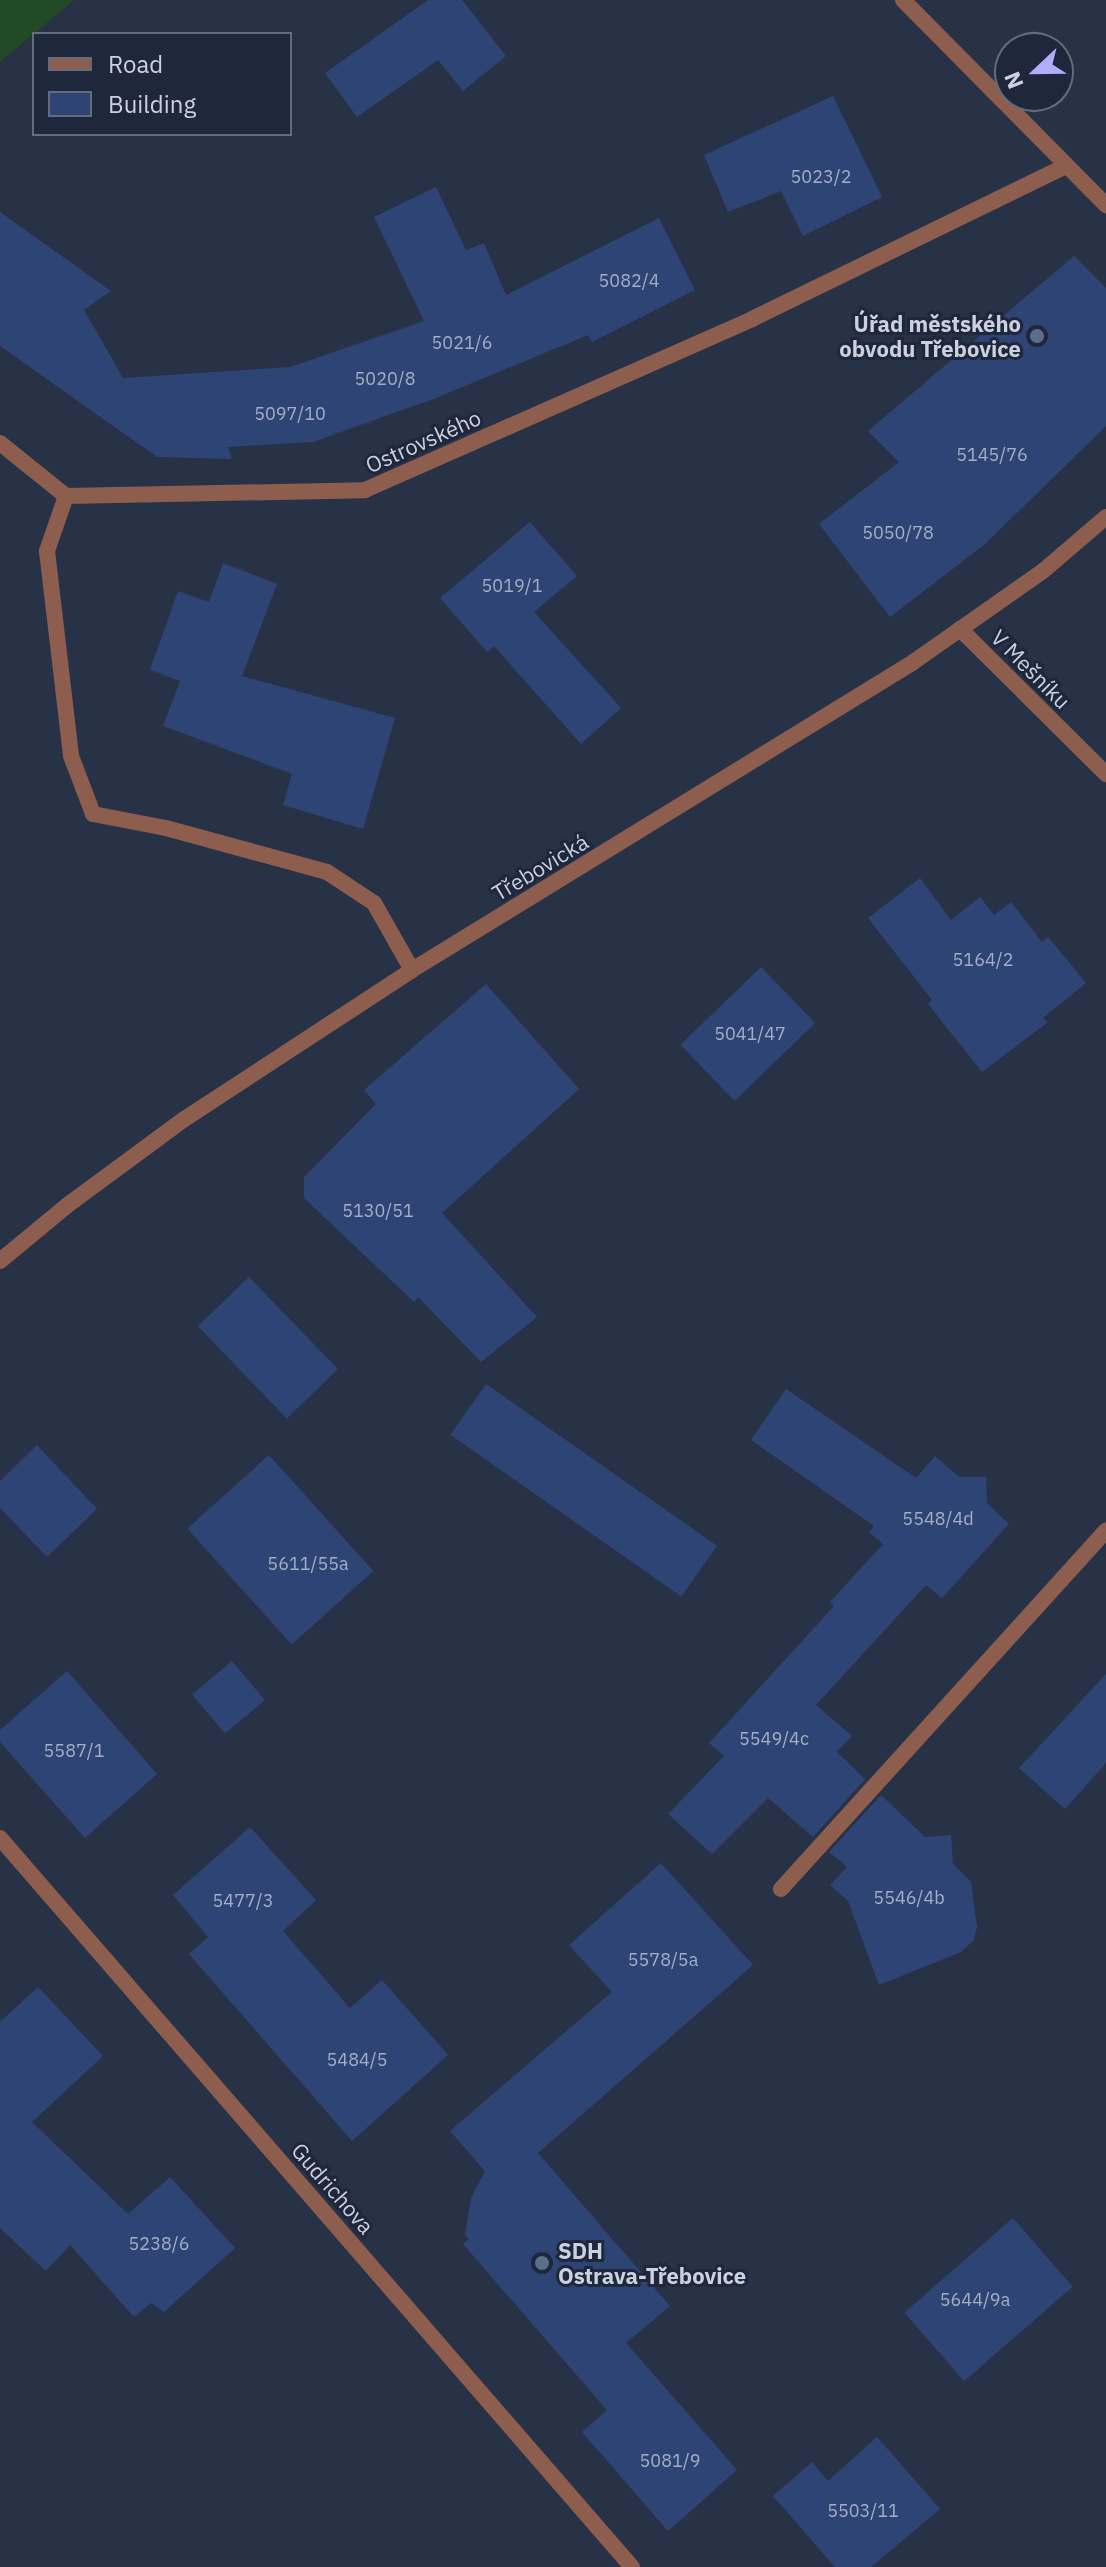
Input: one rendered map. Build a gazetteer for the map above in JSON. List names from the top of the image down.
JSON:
{
  "streets": {
    "street": [
      "Ostrovského",
      "V Mešníku",
      "Třebovická",
      "Gudrichova"
    ]
  },
  "crossings": [
    ["V Mešníku", "Třebovická"]
  ],
  "places": ["Úřad městského obvodu Třebovice", "SDH Ostrava-Třebovice"],
  "house_numbers": [
    "5023/2",
    "5082/4",
    "5021/6",
    "5020/8",
    "5097/10",
    "5145/76",
    "5050/78",
    "5019/1",
    "5164/2",
    "5041/47",
    "5130/51",
    "5548/4d",
    "5611/55a",
    "5549/4c",
    "5587/1",
    "5546/4b",
    "5477/3",
    "5578/5a",
    "5484/5",
    "5238/6",
    "5644/9a",
    "5081/9",
    "5503/11"
  ],
  "legend": ["Road", "Building"],
  "north": "left"
}
